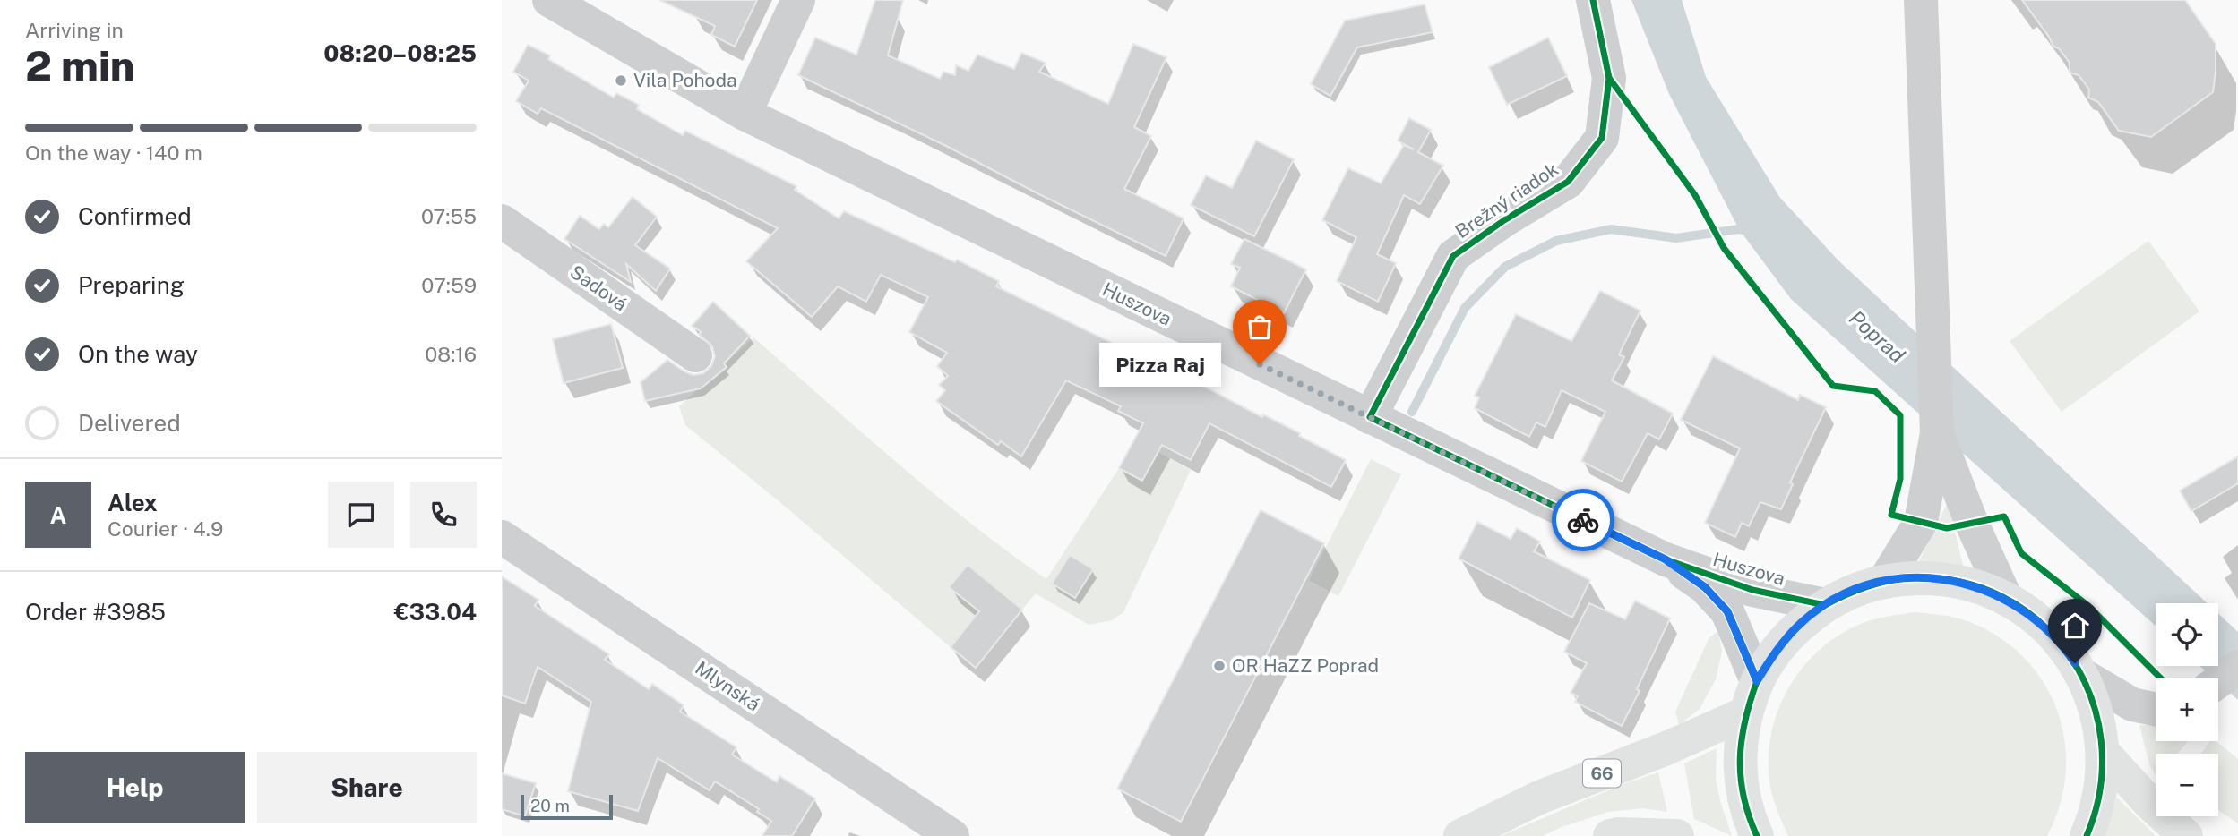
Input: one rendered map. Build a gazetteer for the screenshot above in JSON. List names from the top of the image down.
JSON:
{
  "streets": {
    "main road": ["66"],
    "street": [
      "Brežný riadok",
      "Sadová",
      "Huszova",
      "Mlynská"
    ]
  },
  "crossings": [
    ["Brežný riadok", "Huszova"]
  ],
  "water": ["Poprad"],
  "places": ["Vila Pohoda", "Pizza Raj", "OR HaZZ Poprad"],
  "scale_bar": "20 m",
  "page": {
    "heading": ["2 min", "Arriving in", "08:20–08:25"],
    "panel": [
      "Alex",
      "Courier · 4.9",
      "Order #3985",
      "€33.04"
    ],
    "bar": "On the way · 140 m",
    "list": [
      ["Confirmed", "07:55"],
      ["Preparing", "07:59"],
      ["On the way", "08:16"],
      "Delivered"
    ],
    "bubble": "Pizza Raj",
    "round": "A",
    "map_buttons": ["+", "−"],
    "buttons": ["Help", "Share"],
    "scale": "20 m"
  }
}
